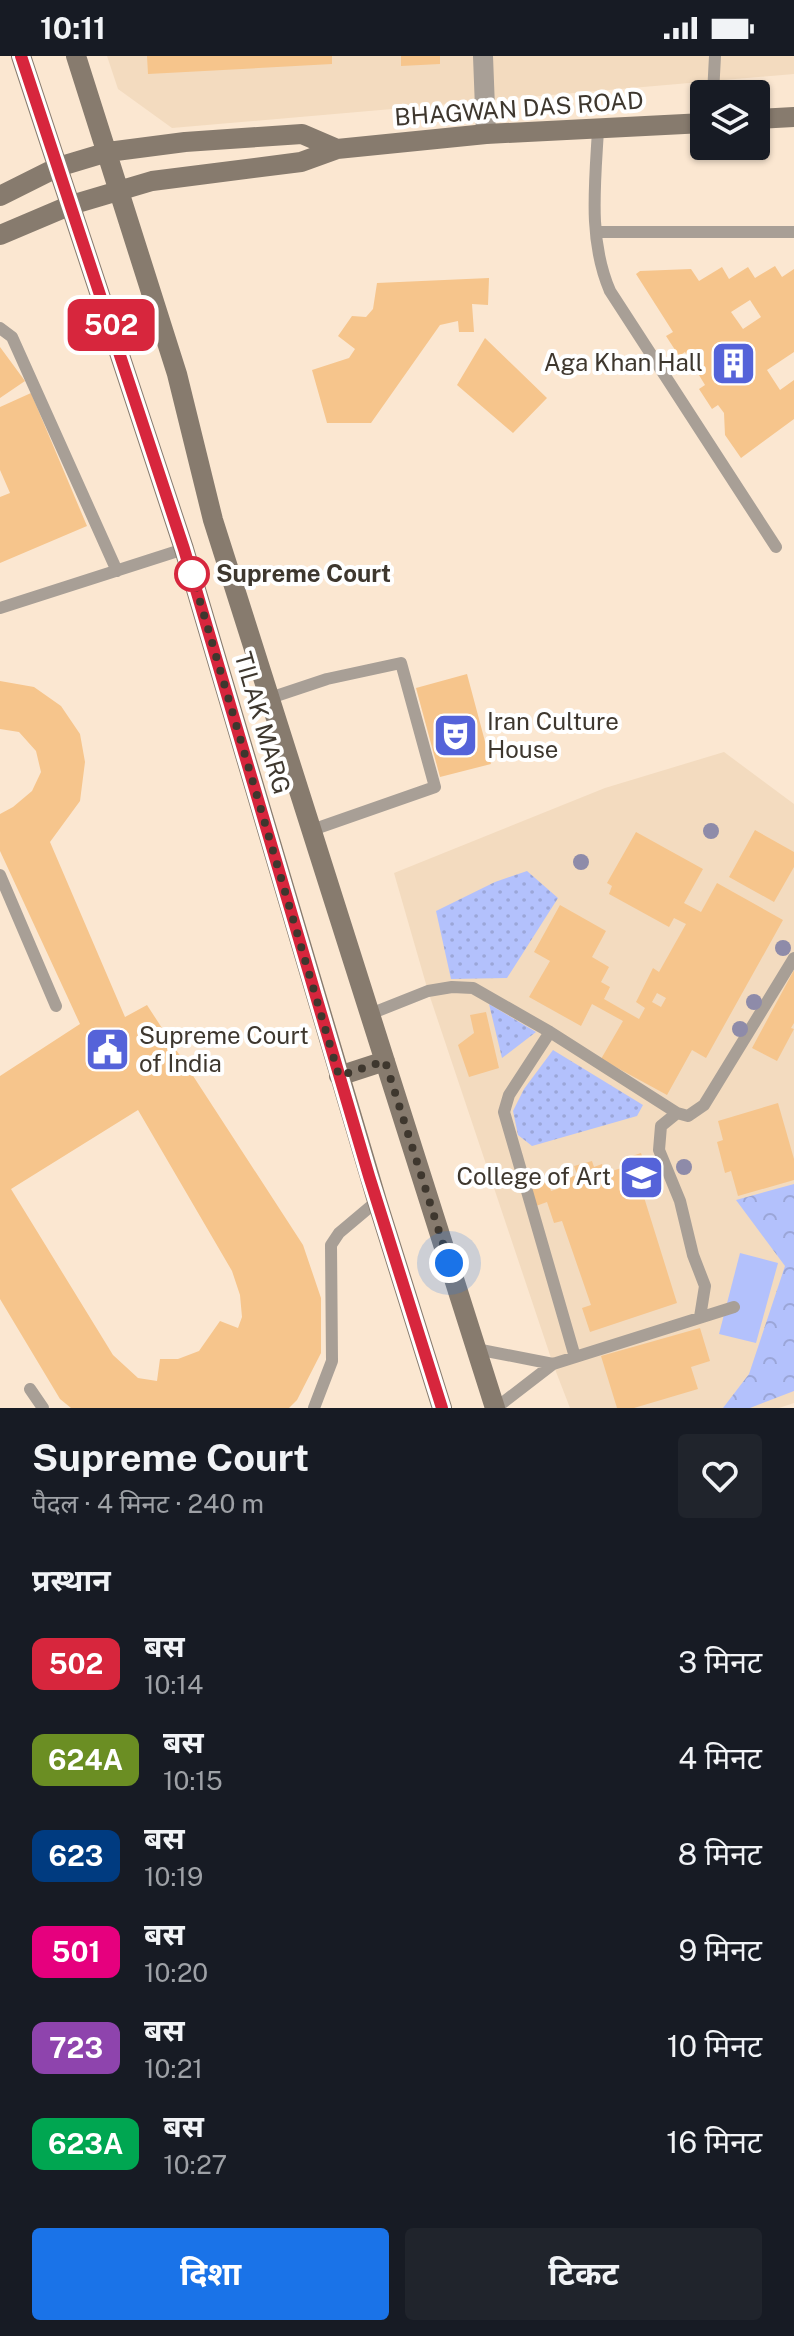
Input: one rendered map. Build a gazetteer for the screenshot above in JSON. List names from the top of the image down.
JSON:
{
  "streets": {
    "main road": ["BHAGWAN DAS ROAD", "TILAK MARG"]
  },
  "crossings": [
    ["BHAGWAN DAS ROAD", "TILAK MARG"]
  ],
  "places": {
    "building": ["Aga Khan Hall"],
    "other": ["Supreme Court"],
    "theatre": ["Iran Culture House"],
    "public building": ["Supreme Court of India"],
    "school or university": ["College of Art"]
  },
  "lines": ["bus line 502"],
  "page": {
    "status": "10:11",
    "on_map": "502",
    "heading": [
      ["Supreme Court", "पैदल · 4 मिनट · 240 m"],
      "प्रस्थान"
    ],
    "list": [
      {
        "mark": "502",
        "name": "बस",
        "note": "10:14",
        "value": "3 मिनट"
      },
      {
        "mark": "624A",
        "name": "बस",
        "note": "10:15",
        "value": "4 मिनट"
      },
      {
        "mark": "623",
        "name": "बस",
        "note": "10:19",
        "value": "8 मिनट"
      },
      {
        "mark": "501",
        "name": "बस",
        "note": "10:20",
        "value": "9 मिनट"
      },
      {
        "mark": "723",
        "name": "बस",
        "note": "10:21",
        "value": "10 मिनट"
      },
      {
        "mark": "623A",
        "name": "बस",
        "note": "10:27",
        "value": "16 मिनट"
      }
    ],
    "buttons": ["दिशा", "टिकट"]
  }
}
